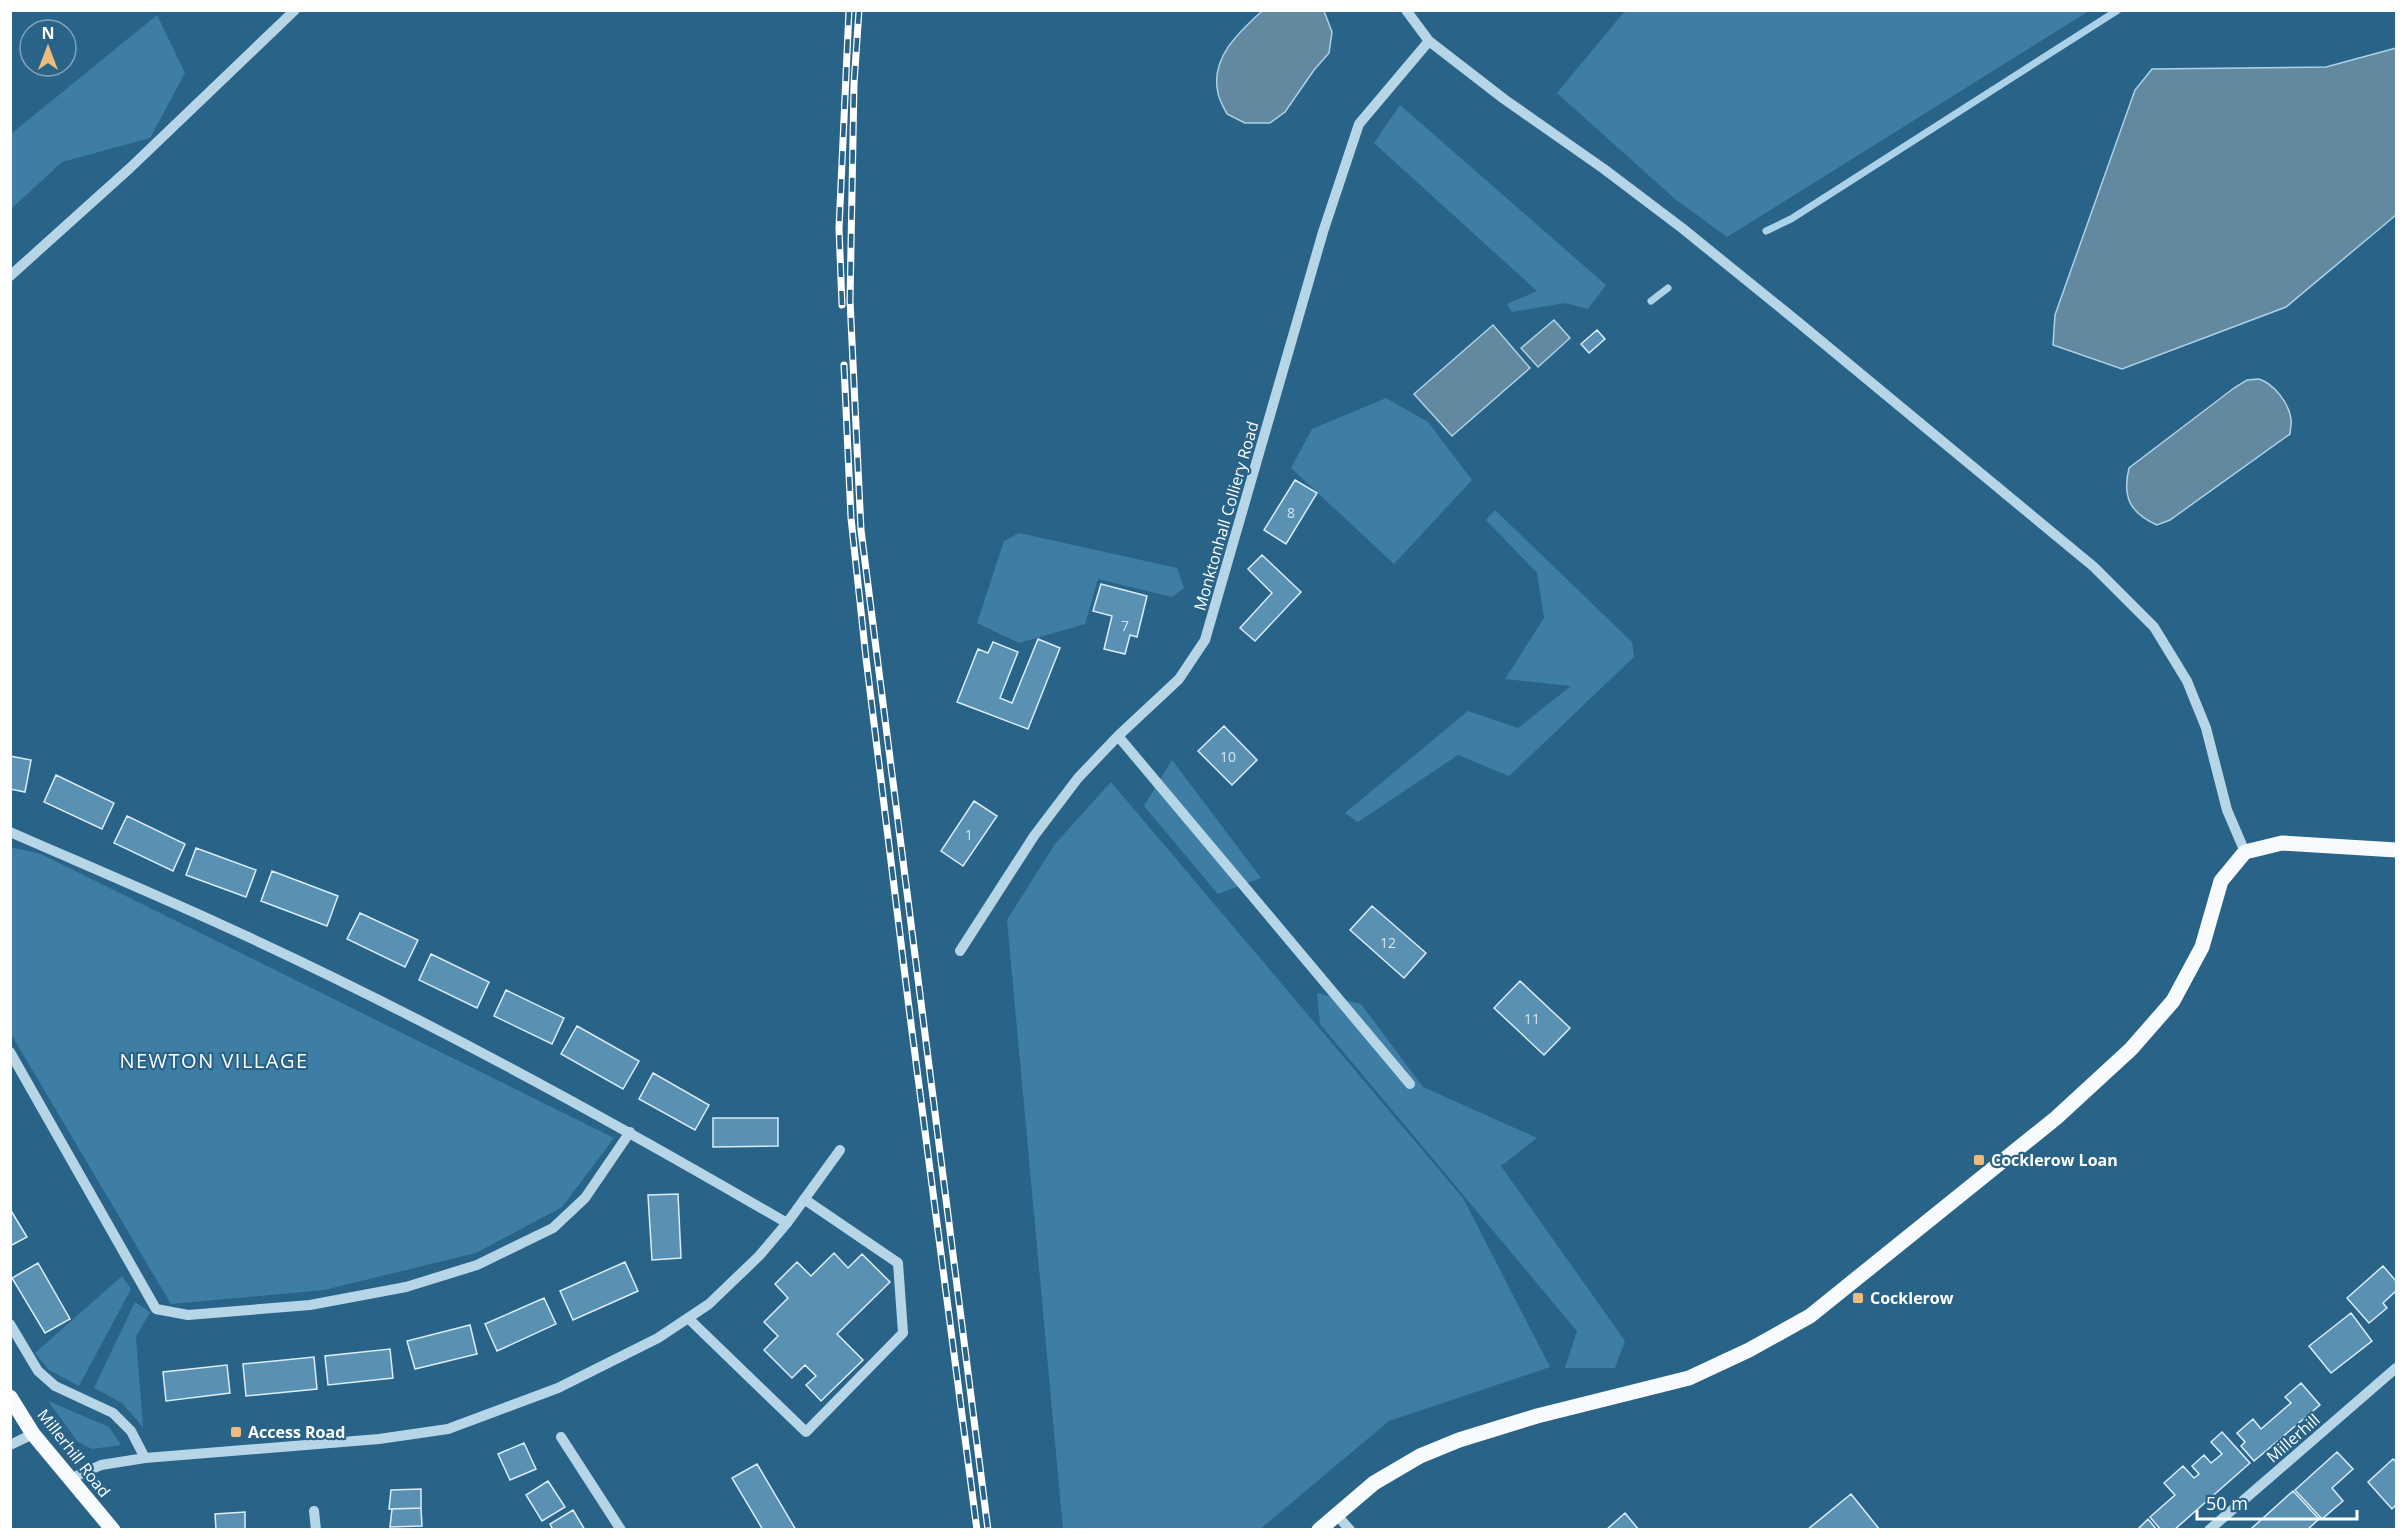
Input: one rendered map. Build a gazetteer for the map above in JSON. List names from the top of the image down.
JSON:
{
  "streets": {
    "main road": ["Millerhill Road"],
    "street": ["Monktonhall Colliery Road", "Millerhill"]
  },
  "districts": ["NEWTON VILLAGE"],
  "places": {
    "transit": ["Cocklerow Loan", "Cocklerow", "Access Road"]
  },
  "house_numbers": [
    "8",
    "7",
    "10",
    "1",
    "12",
    "11"
  ],
  "scale_bar": "50 m",
  "north": "top"
}
